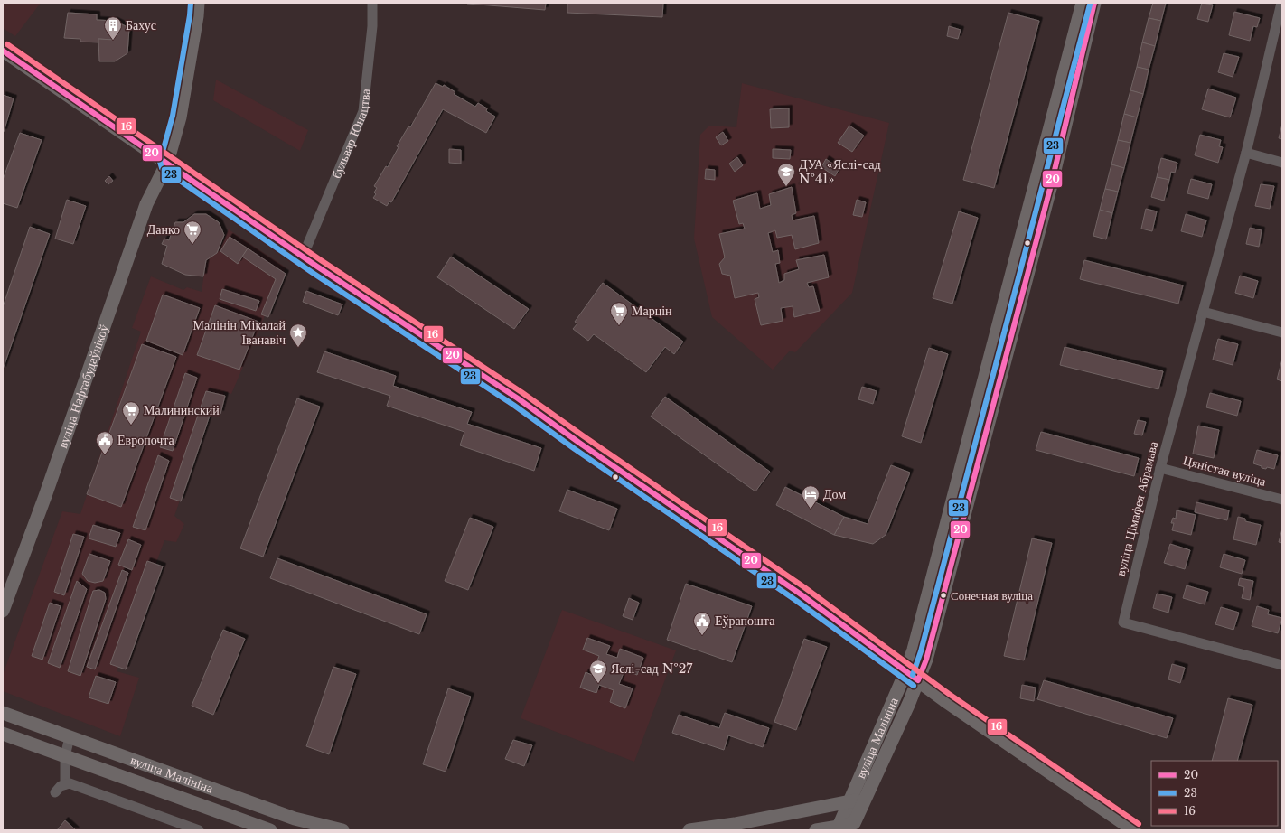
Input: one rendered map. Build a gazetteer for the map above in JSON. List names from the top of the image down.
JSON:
{
  "streets": {
    "main road": ["вуліца Нафтабудаўнікоў", "вуліца Малініна"],
    "street": ["бульвар Юнацтва", "Цяністая вуліца", "вуліца Цімафея Абрамава"]
  },
  "crossings": [
    ["Цяністая вуліца", "вуліца Цімафея Абрамава"]
  ],
  "places": {
    "building": ["Бахус"],
    "school or university": ["ДУА «Яслі-сад №41»", "Яслі-сад №27"],
    "supermarket": ["Данко", "Марцін", "Малининский"],
    "place": ["Малінін Мікалай Іванавіч"],
    "public building": ["Европочта", "Еўрапошта"],
    "hotel": ["Дом"],
    "other": ["Сонечная вуліца"]
  },
  "lines": ["transit line 20", "transit line 23", "transit line 16"],
  "legend": ["20", "23", "16"]
}
